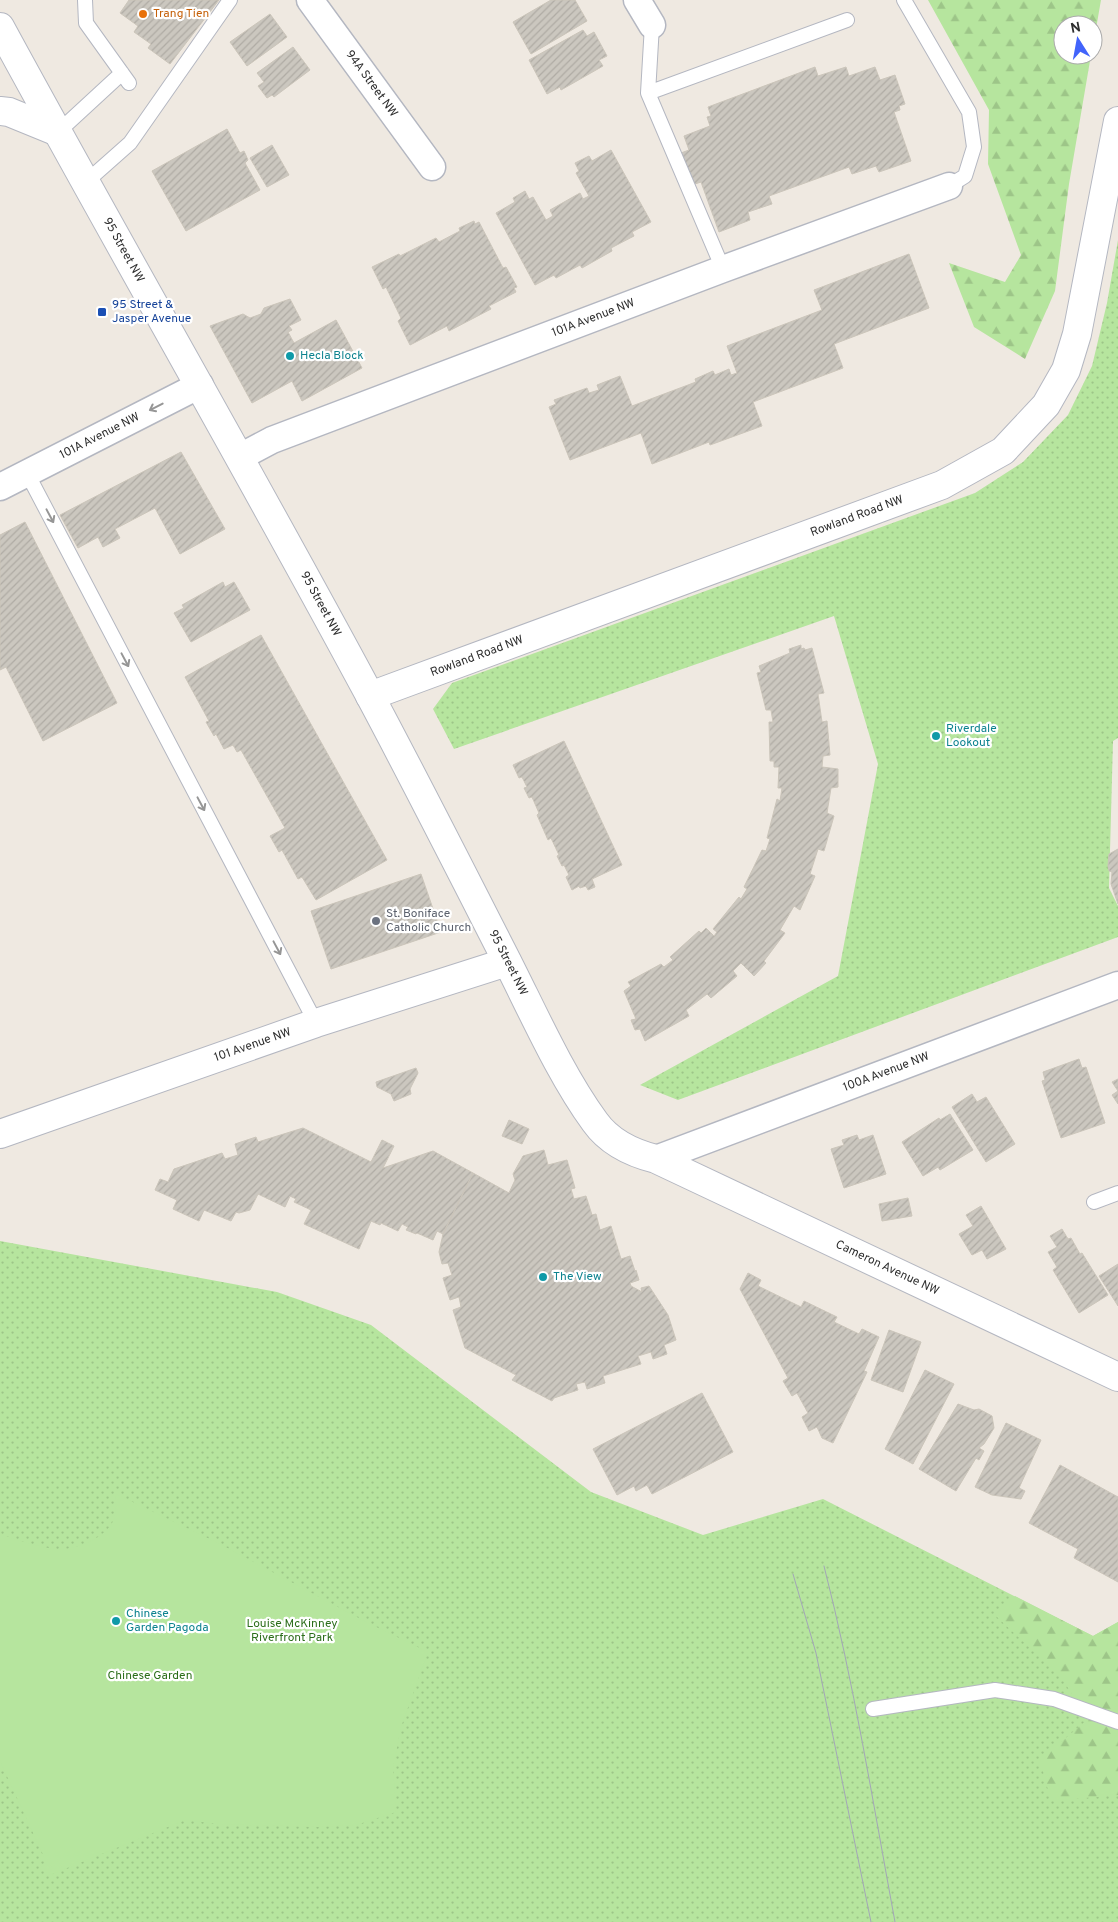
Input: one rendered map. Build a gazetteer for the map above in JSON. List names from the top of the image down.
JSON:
{
  "streets": {
    "main road": [
      "95 Street NW",
      "Rowland Road NW",
      "101 Avenue NW",
      "Cameron Avenue NW"
    ],
    "street": ["94A Street NW", "101A Avenue NW", "100A Avenue NW"]
  },
  "crossings": [
    ["95 Street NW", "101A Avenue NW"],
    ["95 Street NW", "Rowland Road NW"],
    ["95 Street NW", "101 Avenue NW"],
    ["95 Street NW", "100A Avenue NW"],
    ["95 Street NW", "Cameron Avenue NW"],
    ["100A Avenue NW", "Cameron Avenue NW"]
  ],
  "parks": ["Louise McKinney Riverfront Park", "Chinese Garden"],
  "places": {
    "other": [
      "Trang Tien",
      "Hecla Block",
      "Riverdale Lookout",
      "St. Boniface Catholic Church",
      "The View",
      "Chinese Garden Pagoda"
    ],
    "transit": ["95 Street & Jasper Avenue"]
  },
  "north": "top"
}
